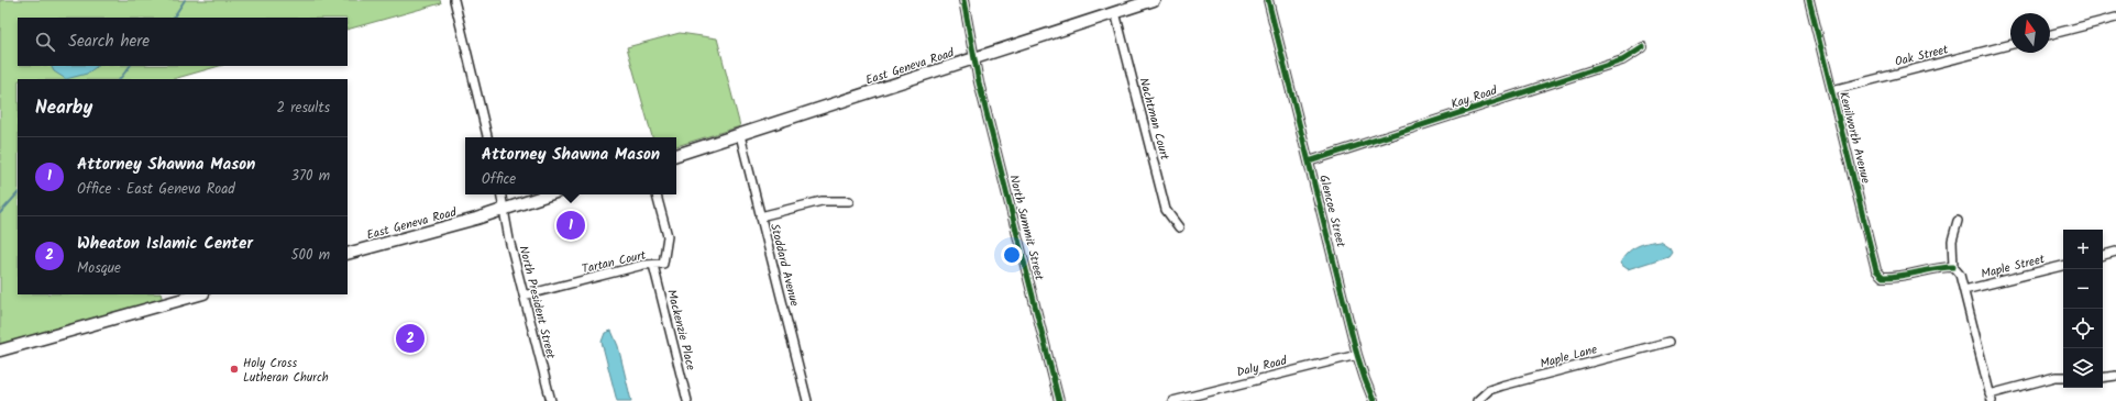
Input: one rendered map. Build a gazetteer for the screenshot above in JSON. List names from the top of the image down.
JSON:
{
  "streets": {
    "main road": ["East Geneva Road"],
    "street": [
      "Oak Street",
      "Kay Road",
      "Nachtman Court",
      "Kenilworth Avenue",
      "Glencoe Street",
      "North Summit Street",
      "Tartan Court",
      "Stoddard Avenue",
      "Maple Street",
      "North President Street",
      "Mackenzie Place",
      "Maple Lane",
      "Daly Road"
    ]
  },
  "crossings": [
    ["Oak Street", "Kenilworth Avenue"],
    ["East Geneva Road", "Nachtman Court"],
    ["East Geneva Road", "North Summit Street"],
    ["East Geneva Road", "Stoddard Avenue"],
    ["East Geneva Road", "North President Street"],
    ["Kay Road", "Glencoe Street"],
    ["Glencoe Street", "Daly Road"],
    ["Tartan Court", "North President Street"],
    ["Tartan Court", "Mackenzie Place"]
  ],
  "places": ["Holy Cross Lutheran Church"],
  "north": "top",
  "page": {
    "search": "Search here",
    "heading": ["Nearby", "2 results"],
    "list": [
      {
        "mark": "1",
        "name": "Attorney Shawna Mason",
        "note": "Office · East Geneva Road",
        "value": "370 m"
      },
      {
        "mark": "2",
        "name": "Wheaton Islamic Center",
        "note": "Mosque",
        "value": "500 m"
      }
    ],
    "popup": ["Attorney Shawna Mason", "Office"],
    "pins": ["1", "2"],
    "map_buttons": ["+", "−"]
  }
}
